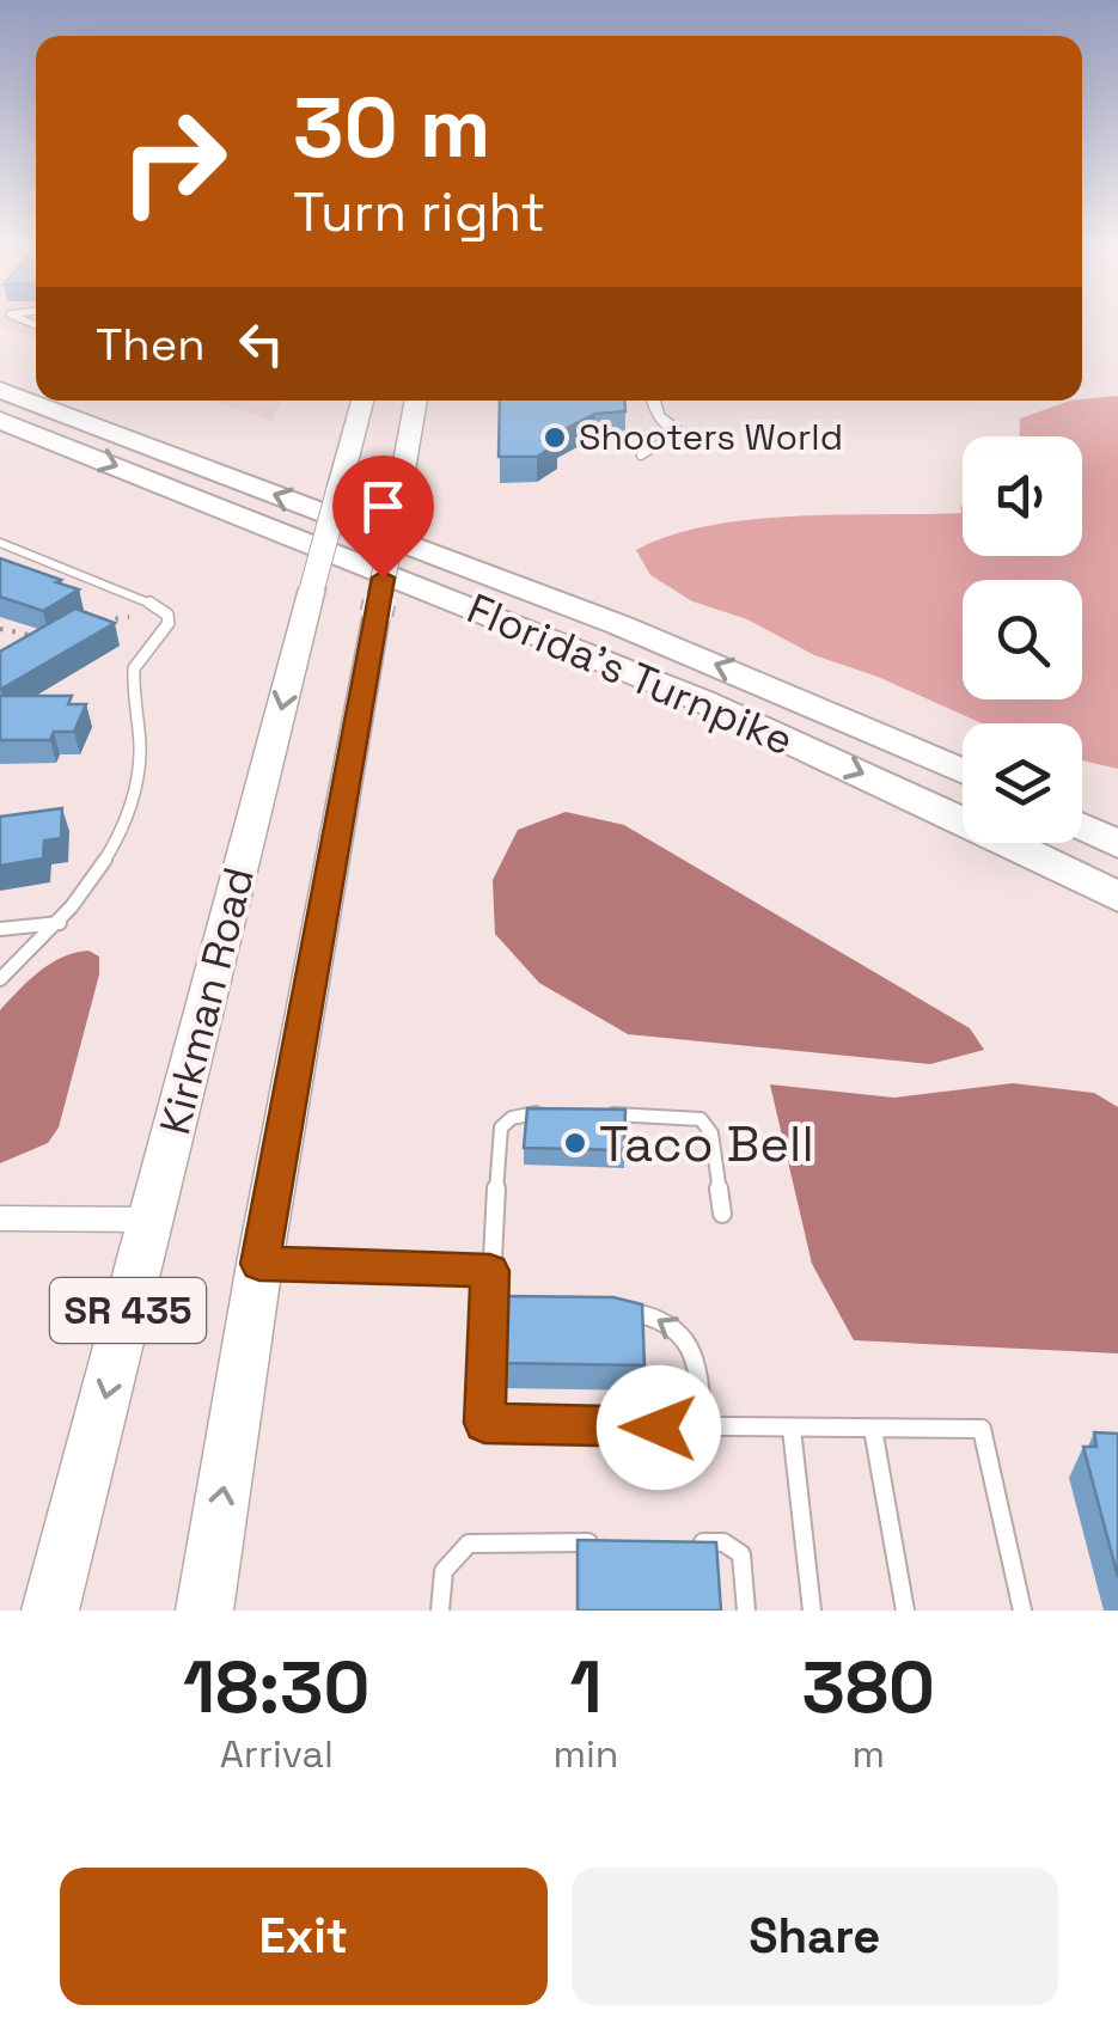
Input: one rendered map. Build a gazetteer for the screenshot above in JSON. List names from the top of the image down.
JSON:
{
  "streets": {
    "highway": ["Florida's Turnpike"],
    "main road": ["Kirkman Road", "SR 435"]
  },
  "places": ["Shooters World", "Taco Bell"],
  "page": {
    "turn": ["30 m", "Turn right"],
    "then": "Then",
    "eta": [
      "18:30",
      "Arrival",
      "1",
      "min",
      "380",
      "m"
    ],
    "buttons": ["Exit", "Share"]
  }
}
